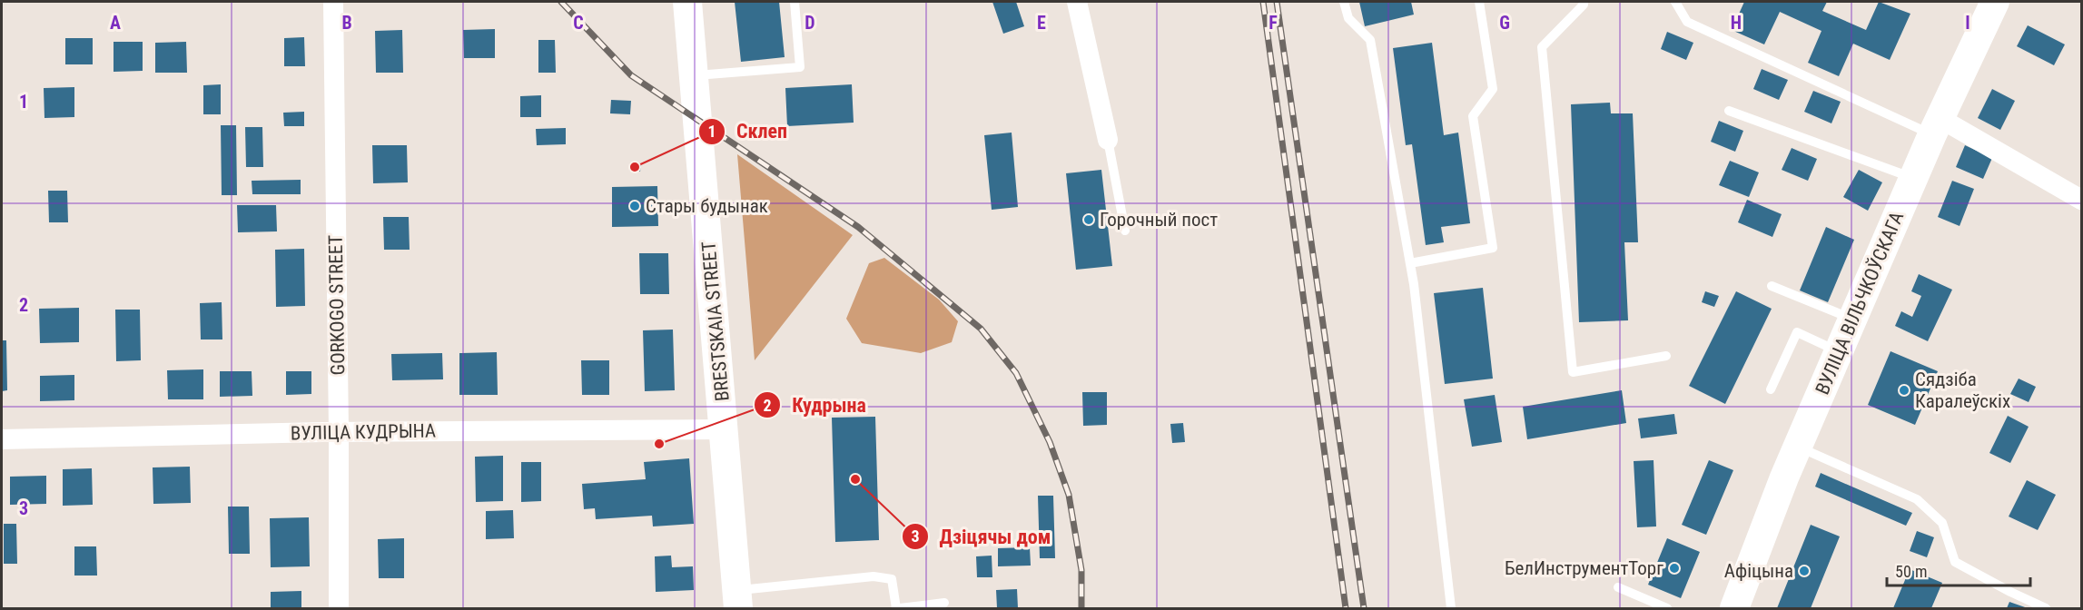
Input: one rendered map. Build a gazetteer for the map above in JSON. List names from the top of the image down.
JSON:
{
  "streets": {
    "main road": ["ВУЛІЦА ВІЛЬЧКОЎСКАГА", "BRESTSKAIA STREET"],
    "street": ["GORKOGO STREET", "ВУЛІЦА КУДРЫНА"]
  },
  "crossings": [
    ["GORKOGO STREET", "ВУЛІЦА КУДРЫНА"],
    ["BRESTSKAIA STREET", "ВУЛІЦА КУДРЫНА"]
  ],
  "places": [
    "Склеп",
    "Стары будынак",
    "Горочный пост",
    "Сядзіба Каралеўскіх",
    "Кудрына",
    "Дзіцячы дом",
    "БелИнструментТорг",
    "Афіцына"
  ],
  "scale_bar": "50 m",
  "grid": {
    "columns": [
      "A",
      "B",
      "C",
      "D",
      "E",
      "F",
      "G",
      "H",
      "I"
    ],
    "rows": ["1", "2", "3"]
  }
}
